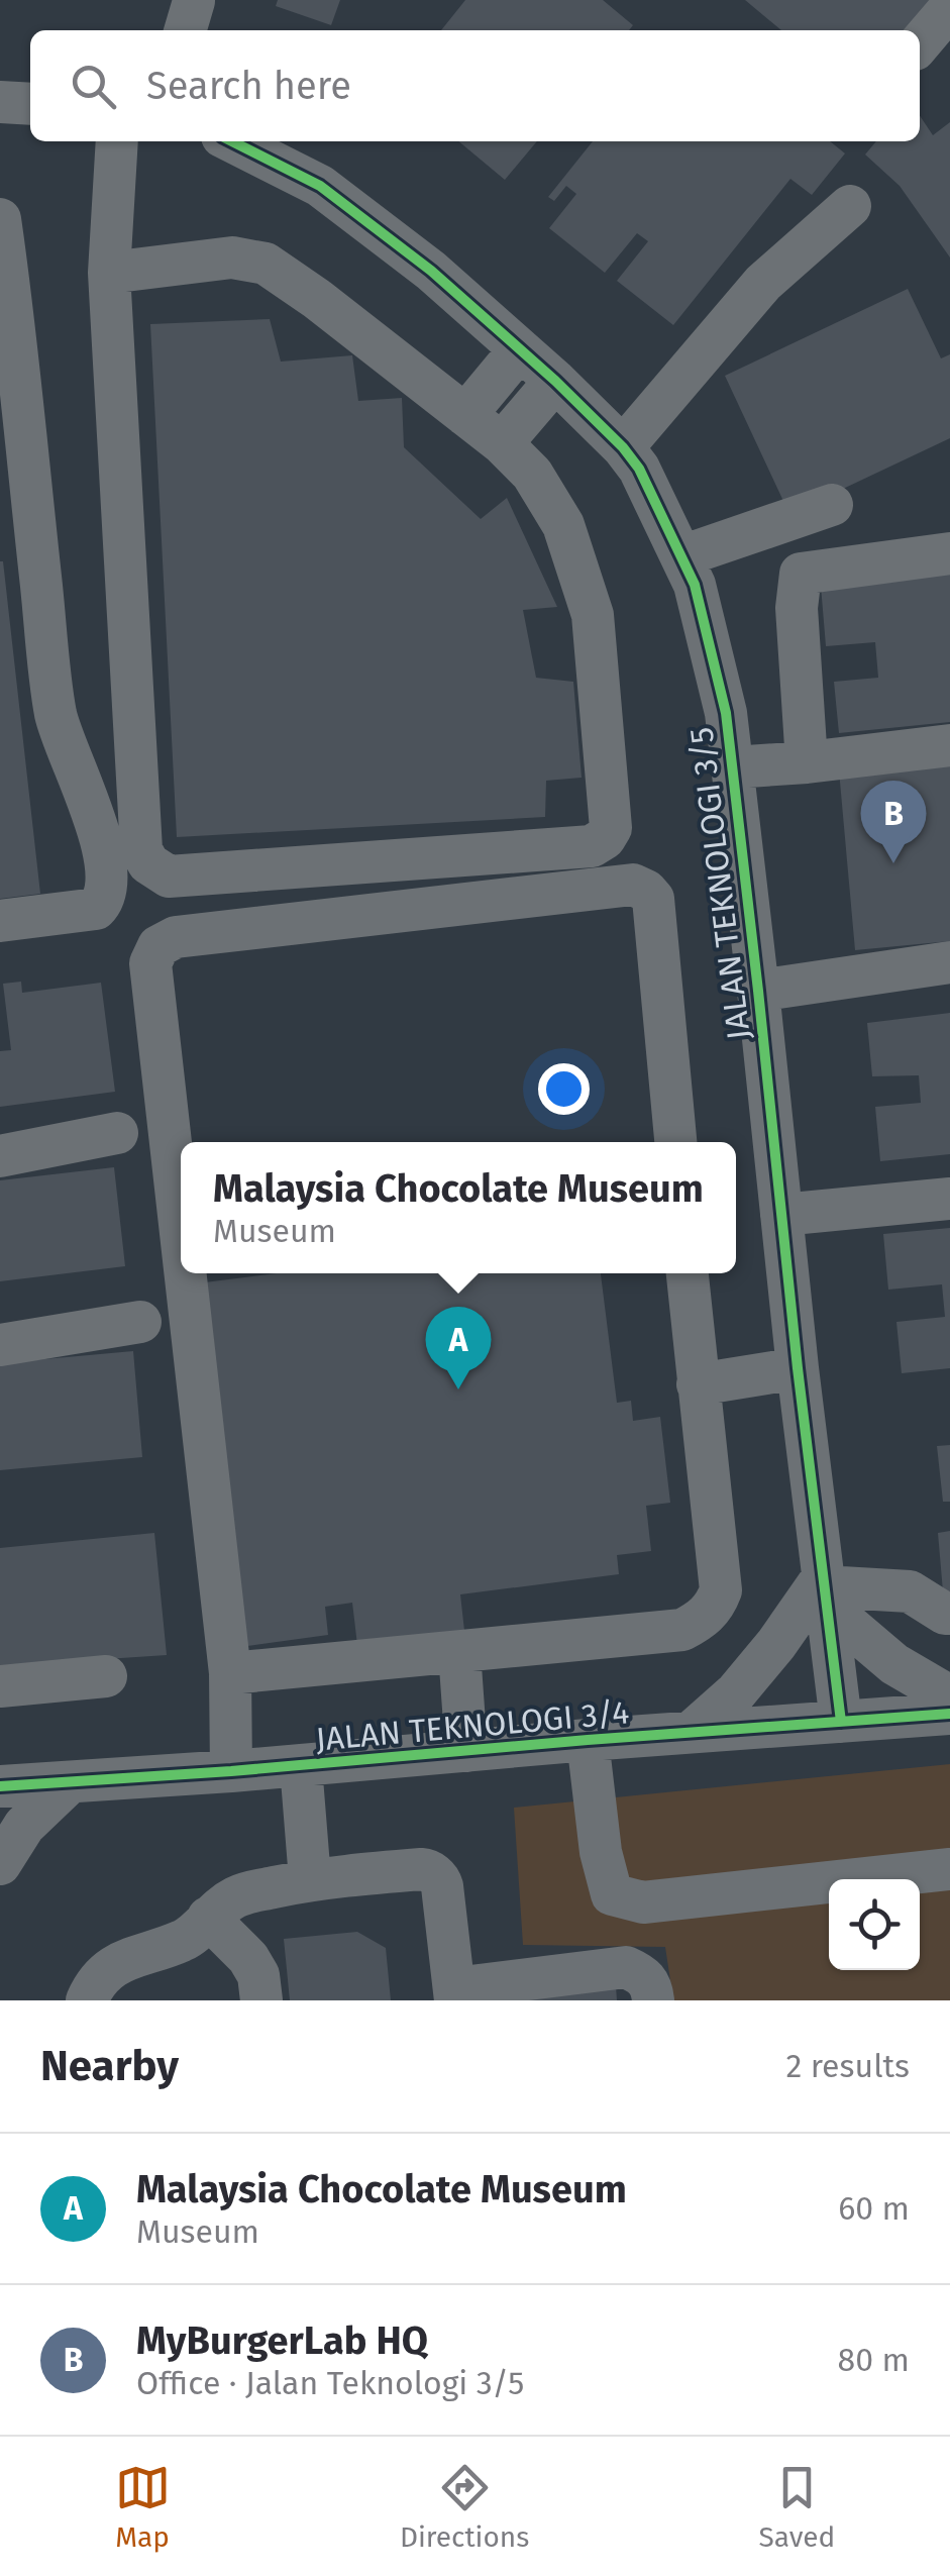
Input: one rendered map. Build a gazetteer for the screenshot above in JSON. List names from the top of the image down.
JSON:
{
  "streets": {
    "street": ["JALAN TEKNOLOGI 3/5", "JALAN TEKNOLOGI 3/4"]
  },
  "crossings": [
    ["JALAN TEKNOLOGI 3/5", "JALAN TEKNOLOGI 3/4"]
  ],
  "page": {
    "search": "Search here",
    "pins": ["B", "A"],
    "popup": ["Malaysia Chocolate Museum", "Museum"],
    "heading": ["Nearby", "2 results"],
    "list": [
      {
        "mark": "A",
        "name": "Malaysia Chocolate Museum",
        "note": "Museum",
        "value": "60 m"
      },
      {
        "mark": "B",
        "name": "MyBurgerLab HQ",
        "note": "Office · Jalan Teknologi 3/5",
        "value": "80 m"
      }
    ],
    "nav": ["Map", "Directions", "Saved"]
  }
}
